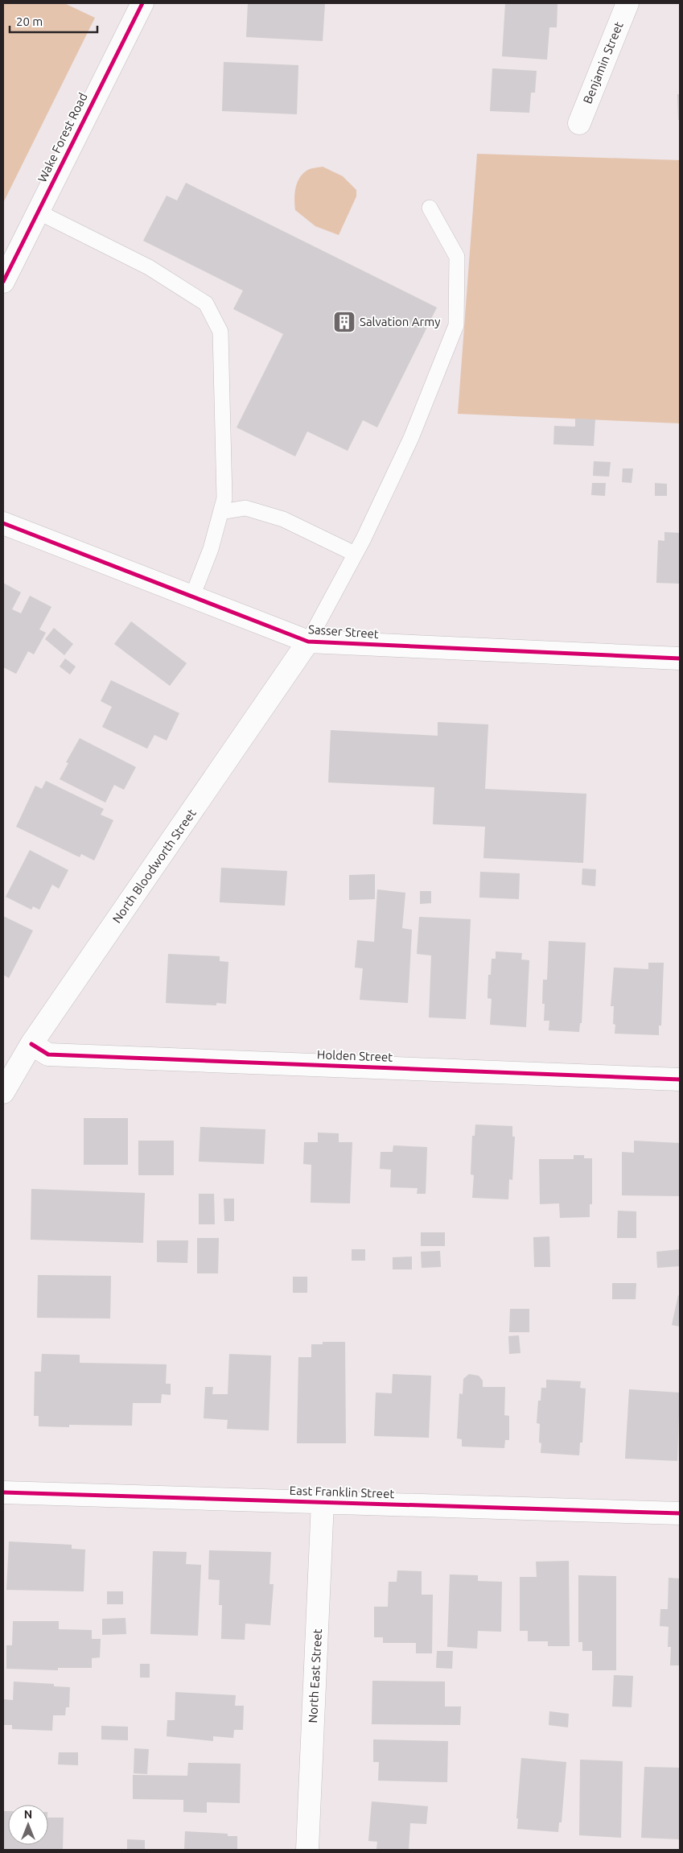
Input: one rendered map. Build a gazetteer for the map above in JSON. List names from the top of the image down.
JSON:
{
  "streets": {
    "street": [
      "Benjamin Street",
      "Wake Forest Road",
      "Sasser Street",
      "North Bloodworth Street",
      "Holden Street",
      "East Franklin Street",
      "North East Street"
    ]
  },
  "crossings": [
    ["Sasser Street", "North Bloodworth Street"],
    ["North Bloodworth Street", "Holden Street"],
    ["East Franklin Street", "North East Street"]
  ],
  "places": {
    "building": ["Salvation Army"]
  },
  "scale_bar": "20 m",
  "north": "top"
}
